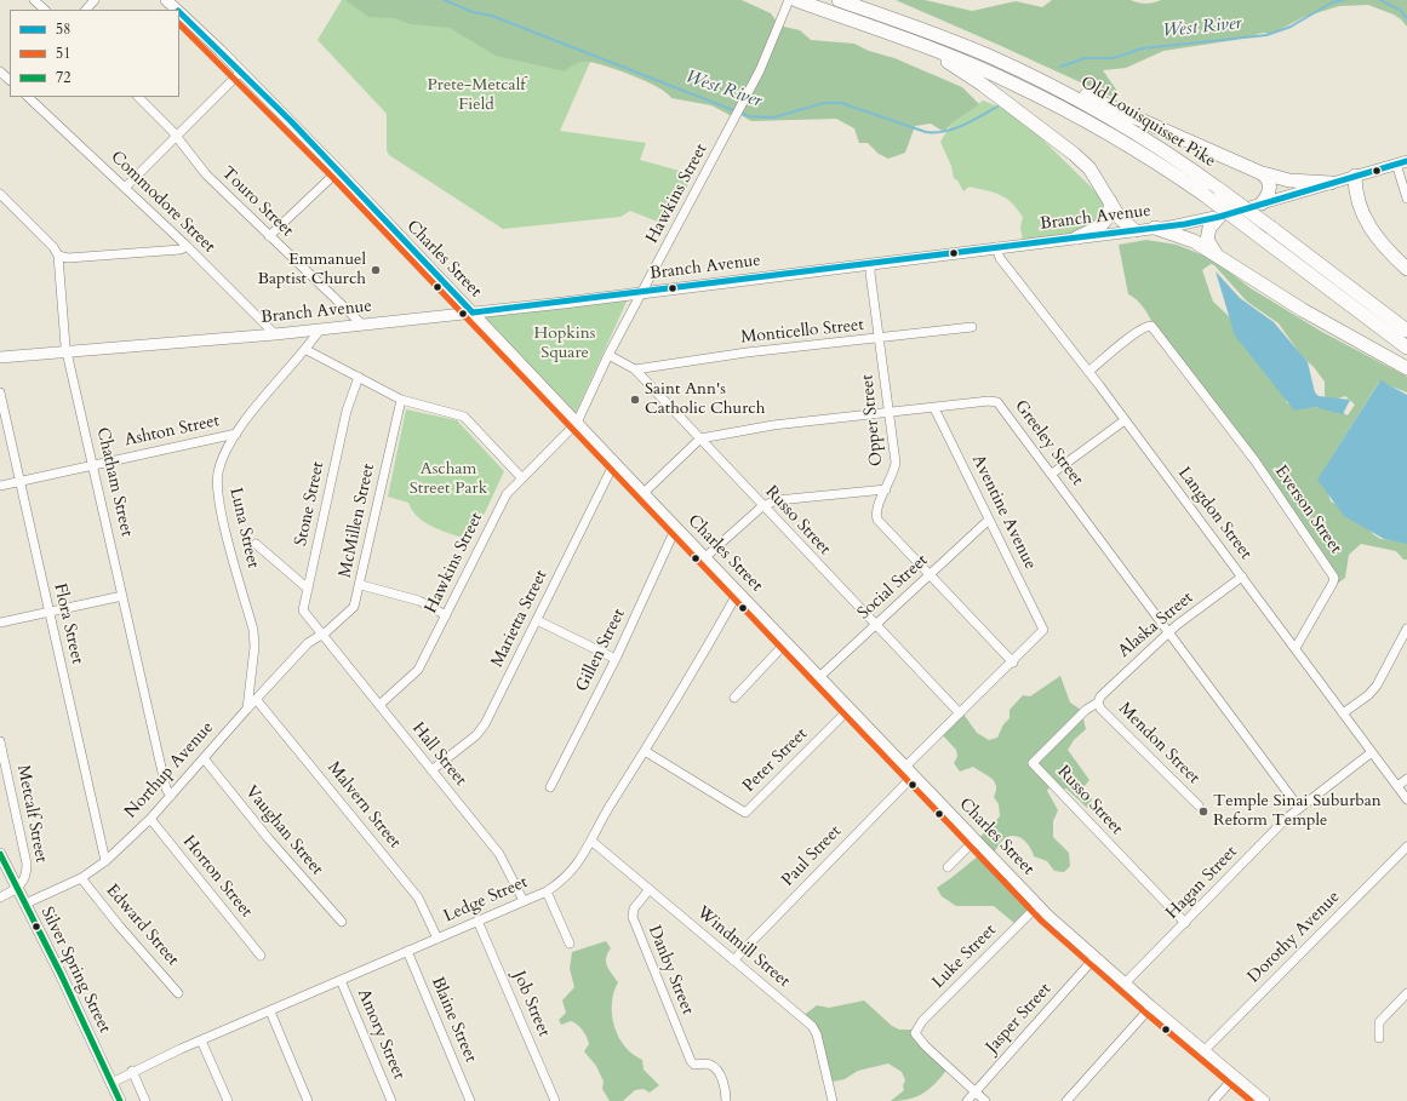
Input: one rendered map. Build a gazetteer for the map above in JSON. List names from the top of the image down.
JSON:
{
  "streets": {
    "highway": ["Old Louisquisset Pike"],
    "main road": ["Branch Avenue", "Charles Street", "Silver Spring Street"],
    "street": [
      "Hawkins Street",
      "Commodore Street",
      "Touro Street",
      "Monticello Street",
      "Opper Street",
      "Ashton Street",
      "Greeley Street",
      "Chatham Street",
      "Stone Street",
      "Everson Street",
      "Aventine Avenue",
      "Langdon Street",
      "McMillen Street",
      "Russo Street",
      "Luna Street",
      "Social Street",
      "Marietta Street",
      "Flora Street",
      "Alaska Street",
      "Gillen Street",
      "Mendon Street",
      "Hall Street",
      "Peter Street",
      "Northup Avenue",
      "Malvern Street",
      "Metcalf Street",
      "Vaughan Street",
      "Paul Street",
      "Horton Street",
      "Hagan Street",
      "Ledge Street",
      "Edward Street",
      "Dorothy Avenue",
      "Windmill Street",
      "Luke Street",
      "Danby Street",
      "Job Street",
      "Jasper Street",
      "Blaine Street",
      "Amory Street"
    ]
  },
  "crossings": [
    ["Hawkins Street", "Branch Avenue"],
    ["Hawkins Street", "Charles Street"],
    ["Hawkins Street", "Russo Street"],
    ["Hawkins Street", "Hall Street"],
    ["Commodore Street", "Branch Avenue"],
    ["Touro Street", "Branch Avenue"],
    ["Branch Avenue", "Charles Street"],
    ["Branch Avenue", "Opper Street"],
    ["Branch Avenue", "Chatham Street"],
    ["Branch Avenue", "Langdon Street"],
    ["Branch Avenue", "Luna Street"],
    ["Charles Street", "Social Street"],
    ["Charles Street", "Marietta Street"],
    ["Charles Street", "Gillen Street"],
    ["Charles Street", "Peter Street"],
    ["Charles Street", "Paul Street"],
    ["Charles Street", "Hagan Street"],
    ["Charles Street", "Ledge Street"],
    ["Charles Street", "Dorothy Avenue"],
    ["Charles Street", "Luke Street"],
    ["Charles Street", "Jasper Street"],
    ["Monticello Street", "Opper Street"],
    ["Monticello Street", "Russo Street"],
    ["Opper Street", "Greeley Street"],
    ["Opper Street", "Aventine Avenue"],
    ["Opper Street", "Social Street"],
    ["Ashton Street", "Chatham Street"],
    ["Ashton Street", "Luna Street"],
    ["Ashton Street", "Flora Street"],
    ["Greeley Street", "Aventine Avenue"],
    ["Greeley Street", "Russo Street"],
    ["Greeley Street", "Alaska Street"],
    ["Greeley Street", "Hagan Street"],
    ["Chatham Street", "Northup Avenue"],
    ["Stone Street", "McMillen Street"],
    ["Stone Street", "Hall Street"],
    ["Stone Street", "Northup Avenue"],
    ["Everson Street", "Langdon Street"],
    ["Aventine Avenue", "Social Street"],
    ["Langdon Street", "Alaska Street"],
    ["Langdon Street", "Hagan Street"],
    ["McMillen Street", "Hall Street"],
    ["McMillen Street", "Northup Avenue"],
    ["Russo Street", "Social Street"],
    ["Russo Street", "Alaska Street"],
    ["Russo Street", "Mendon Street"],
    ["Russo Street", "Hagan Street"],
    ["Luna Street", "Northup Avenue"],
    ["Marietta Street", "Hall Street"],
    ["Flora Street", "Northup Avenue"],
    ["Alaska Street", "Mendon Street"],
    ["Hall Street", "Northup Avenue"],
    ["Hall Street", "Ledge Street"],
    ["Peter Street", "Ledge Street"],
    ["Northup Avenue", "Malvern Street"],
    ["Northup Avenue", "Vaughan Street"],
    ["Northup Avenue", "Horton Street"],
    ["Northup Avenue", "Edward Street"],
    ["Northup Avenue", "Silver Spring Street"],
    ["Malvern Street", "Ledge Street"],
    ["Metcalf Street", "Silver Spring Street"],
    ["Paul Street", "Windmill Street"],
    ["Ledge Street", "Windmill Street"],
    ["Ledge Street", "Silver Spring Street"],
    ["Ledge Street", "Job Street"],
    ["Ledge Street", "Blaine Street"],
    ["Ledge Street", "Amory Street"],
    ["Windmill Street", "Danby Street"],
    ["Luke Street", "Jasper Street"]
  ],
  "water": ["West River"],
  "parks": ["Prete-Metcalf Field", "Hopkins Square", "Ascham Street Park"],
  "places": ["Emmanuel Baptist Church", "Saint Ann's Catholic Church", "Temple Sinai Suburban Reform Temple"],
  "lines": ["transit line 58", "transit line 51", "transit line 72"],
  "legend": ["58", "51", "72"]
}
